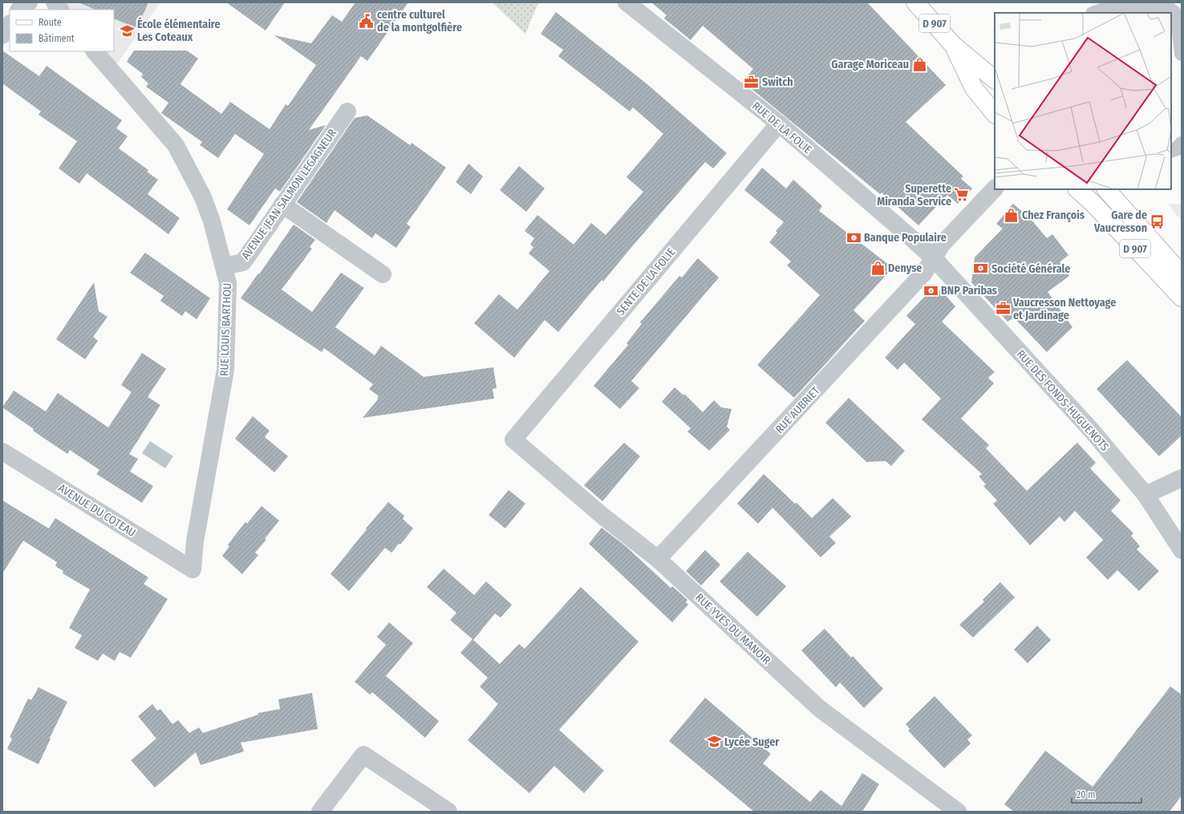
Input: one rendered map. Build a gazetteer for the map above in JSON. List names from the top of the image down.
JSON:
{
  "streets": {
    "main road": ["D 907"],
    "street": [
      "RUE DE LA FOLIE",
      "AVENUE JEAN SALMON LEGAGNEUR",
      "SENTE DE LA FOLIE",
      "RUE LOUIS BARTHOU",
      "RUE DES FONDS-HUGUENOTS",
      "RUE AUBRIET",
      "AVENUE DU COTEAU",
      "RUE YVES DU MANOIR"
    ]
  },
  "crossings": [
    ["RUE DE LA FOLIE", "SENTE DE LA FOLIE"],
    ["RUE DE LA FOLIE", "RUE DES FONDS-HUGUENOTS"],
    ["RUE DE LA FOLIE", "RUE AUBRIET"],
    ["AVENUE JEAN SALMON LEGAGNEUR", "RUE LOUIS BARTHOU"],
    ["SENTE DE LA FOLIE", "RUE YVES DU MANOIR"],
    ["RUE LOUIS BARTHOU", "AVENUE DU COTEAU"],
    ["RUE DES FONDS-HUGUENOTS", "RUE AUBRIET"],
    ["RUE AUBRIET", "RUE YVES DU MANOIR"]
  ],
  "places": {
    "public building": ["centre culturel de la montgolfière"],
    "school or university": ["École élémentaire Les Coteaux", "Lycée Suger"],
    "shop": ["Garage Moriceau", "Chez François", "Denyse"],
    "office": ["Switch", "Vaucresson Nettoyage et Jardinage"],
    "supermarket": ["Superette Miranda Service"],
    "bus stop": ["Gare de Vaucresson"],
    "bank": ["Banque Populaire", "Société Générale", "BNP Paribas"]
  },
  "legend": ["Route", "Bâtiment"],
  "scale_bar": "20 m"
}
